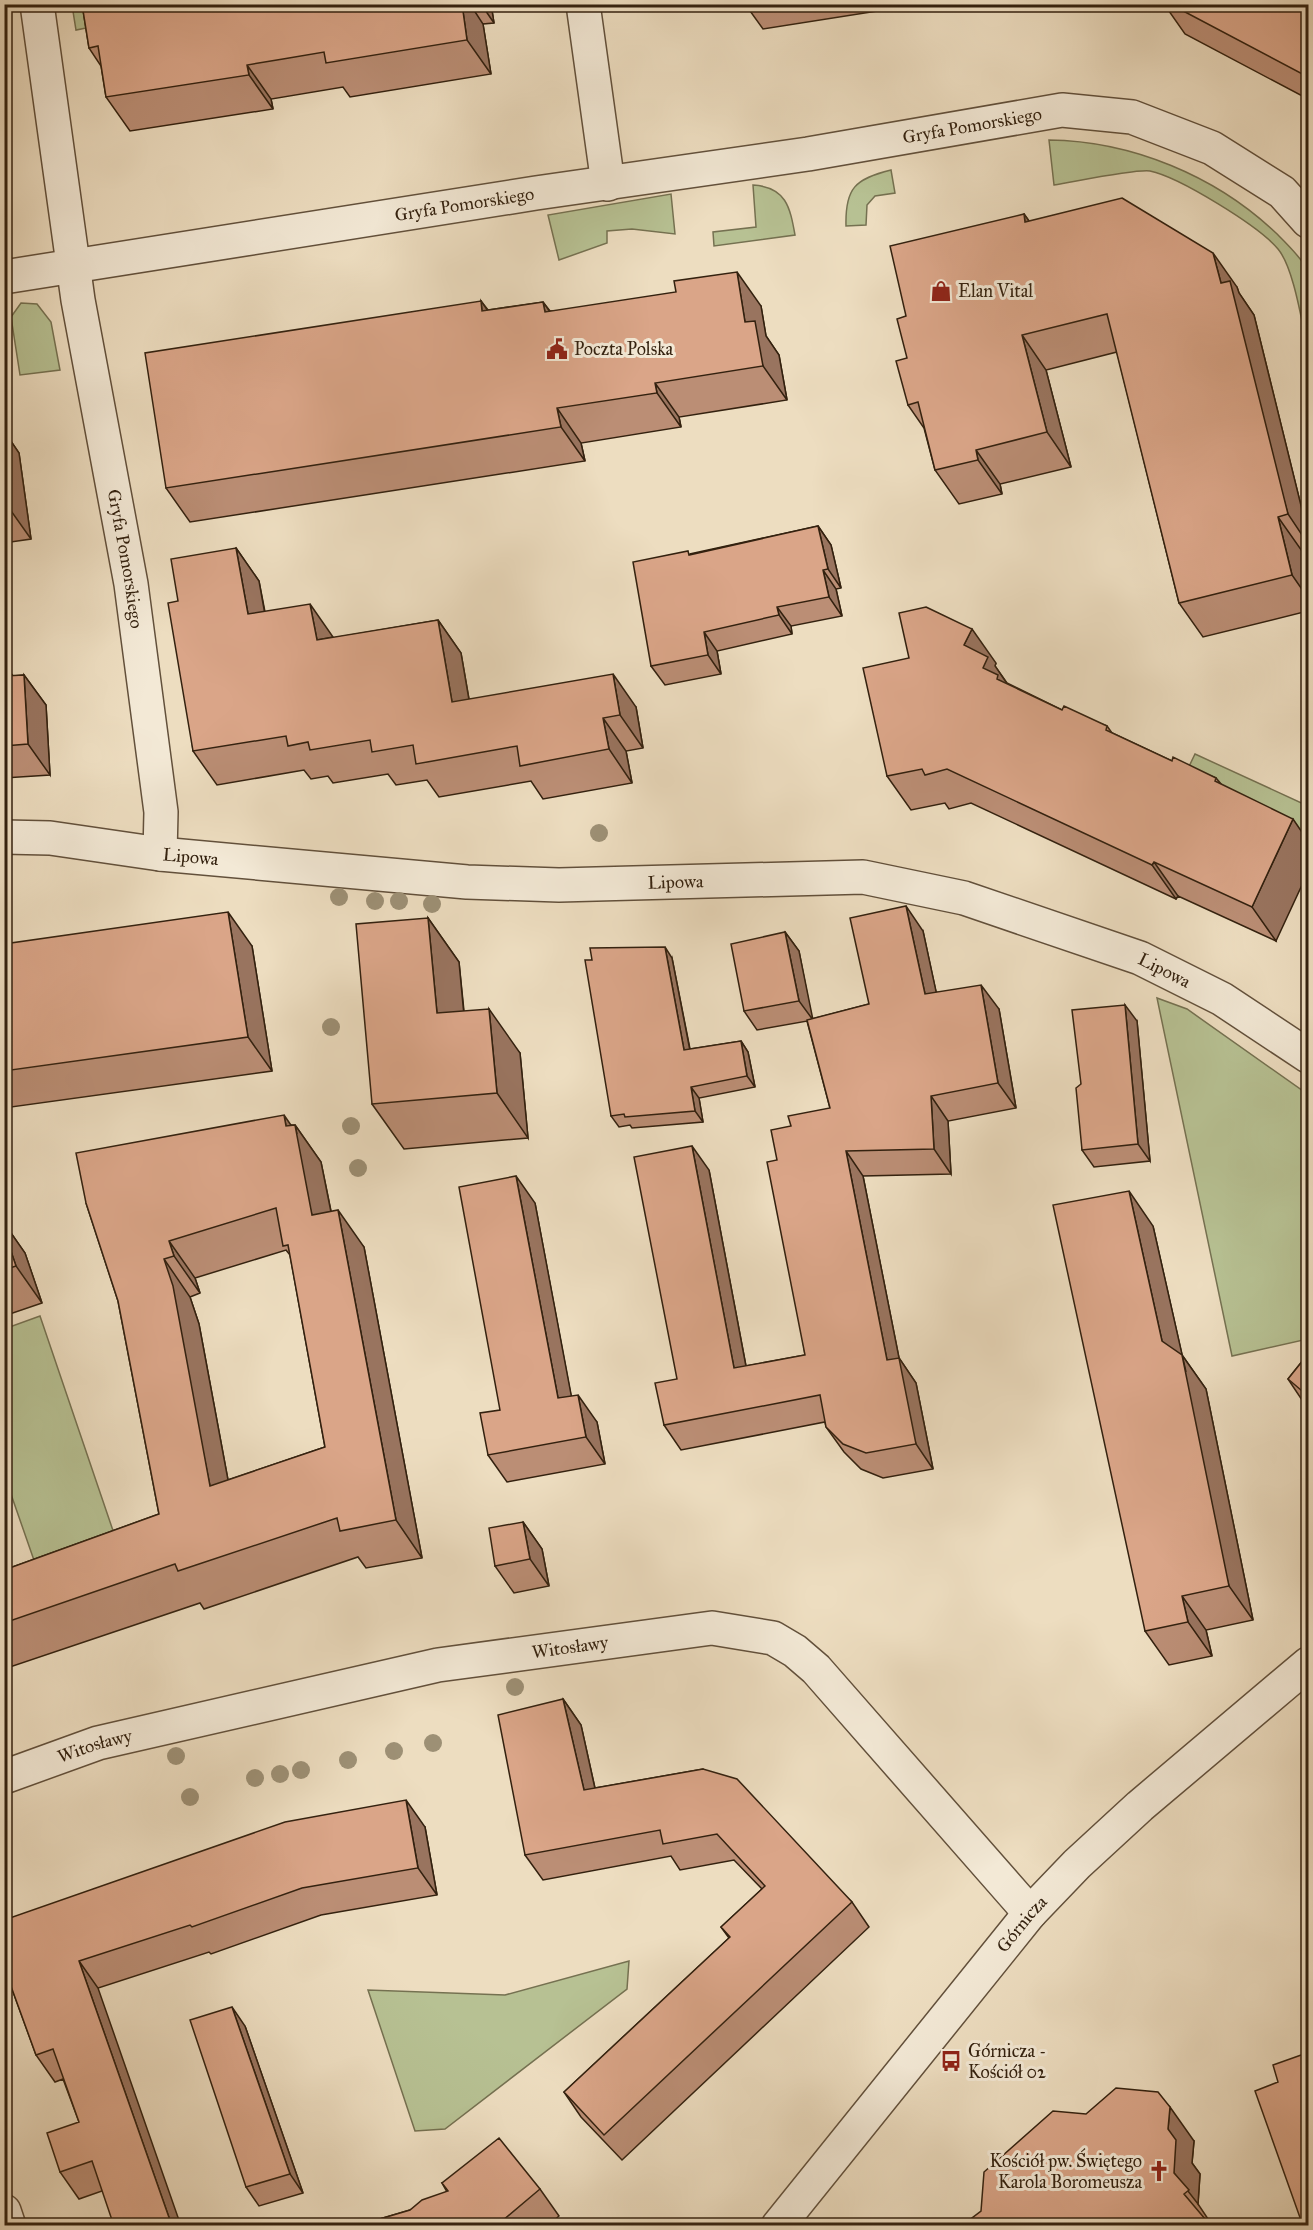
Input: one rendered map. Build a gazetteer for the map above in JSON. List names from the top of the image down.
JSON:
{
  "streets": {
    "street": [
      "Gryfa Pomorskiego",
      "Lipowa",
      "Witosławy",
      "Górnicza"
    ]
  },
  "crossings": [
    ["Gryfa Pomorskiego", "Lipowa"],
    ["Witosławy", "Górnicza"]
  ],
  "places": {
    "shop": ["Elan Vital"],
    "public building": ["Poczta Polska"],
    "bus stop": ["Górnicza - Kościół 02"],
    "church": ["Kościół pw. Świętego Karola Boromeusza"]
  }
}
